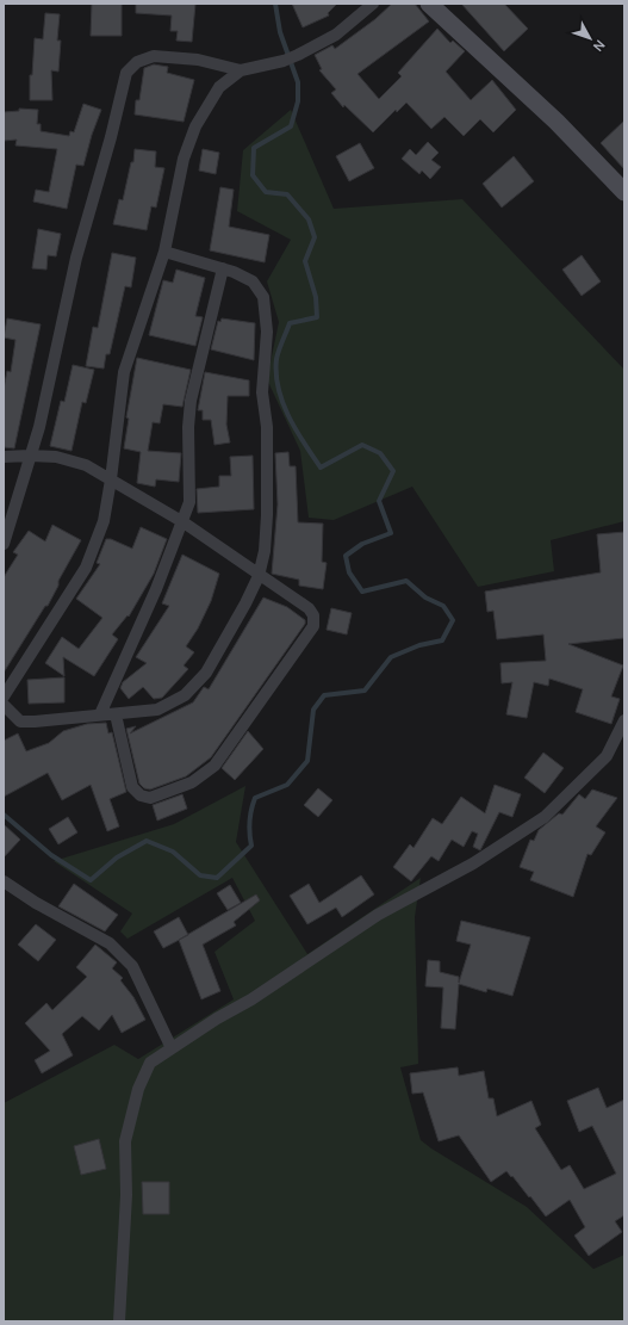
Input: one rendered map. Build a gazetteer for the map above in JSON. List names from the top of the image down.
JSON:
{
  "north": "bottom right"
}
